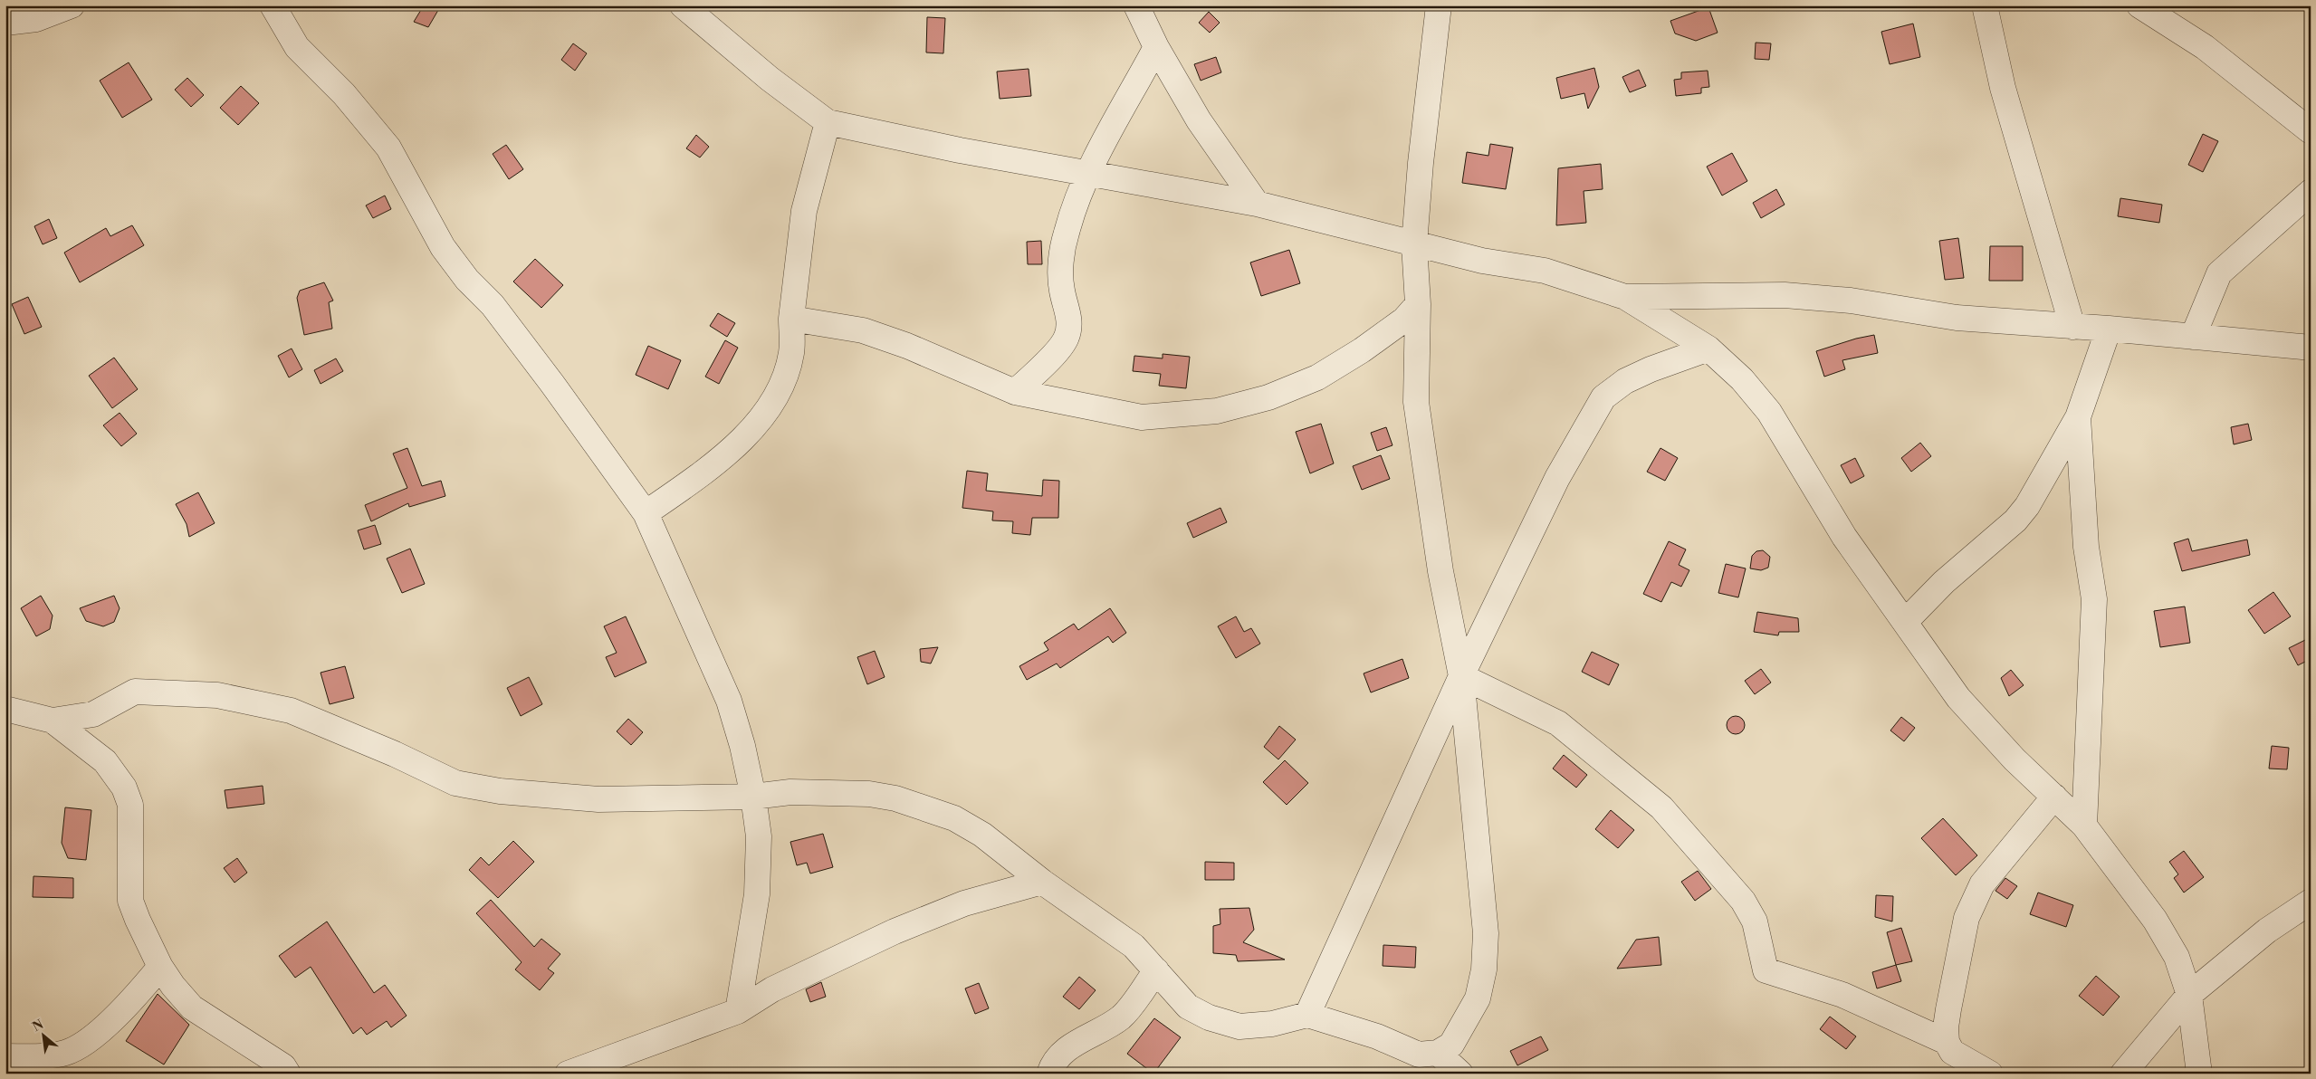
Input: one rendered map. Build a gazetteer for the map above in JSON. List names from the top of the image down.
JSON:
{
  "north": "top left"
}
